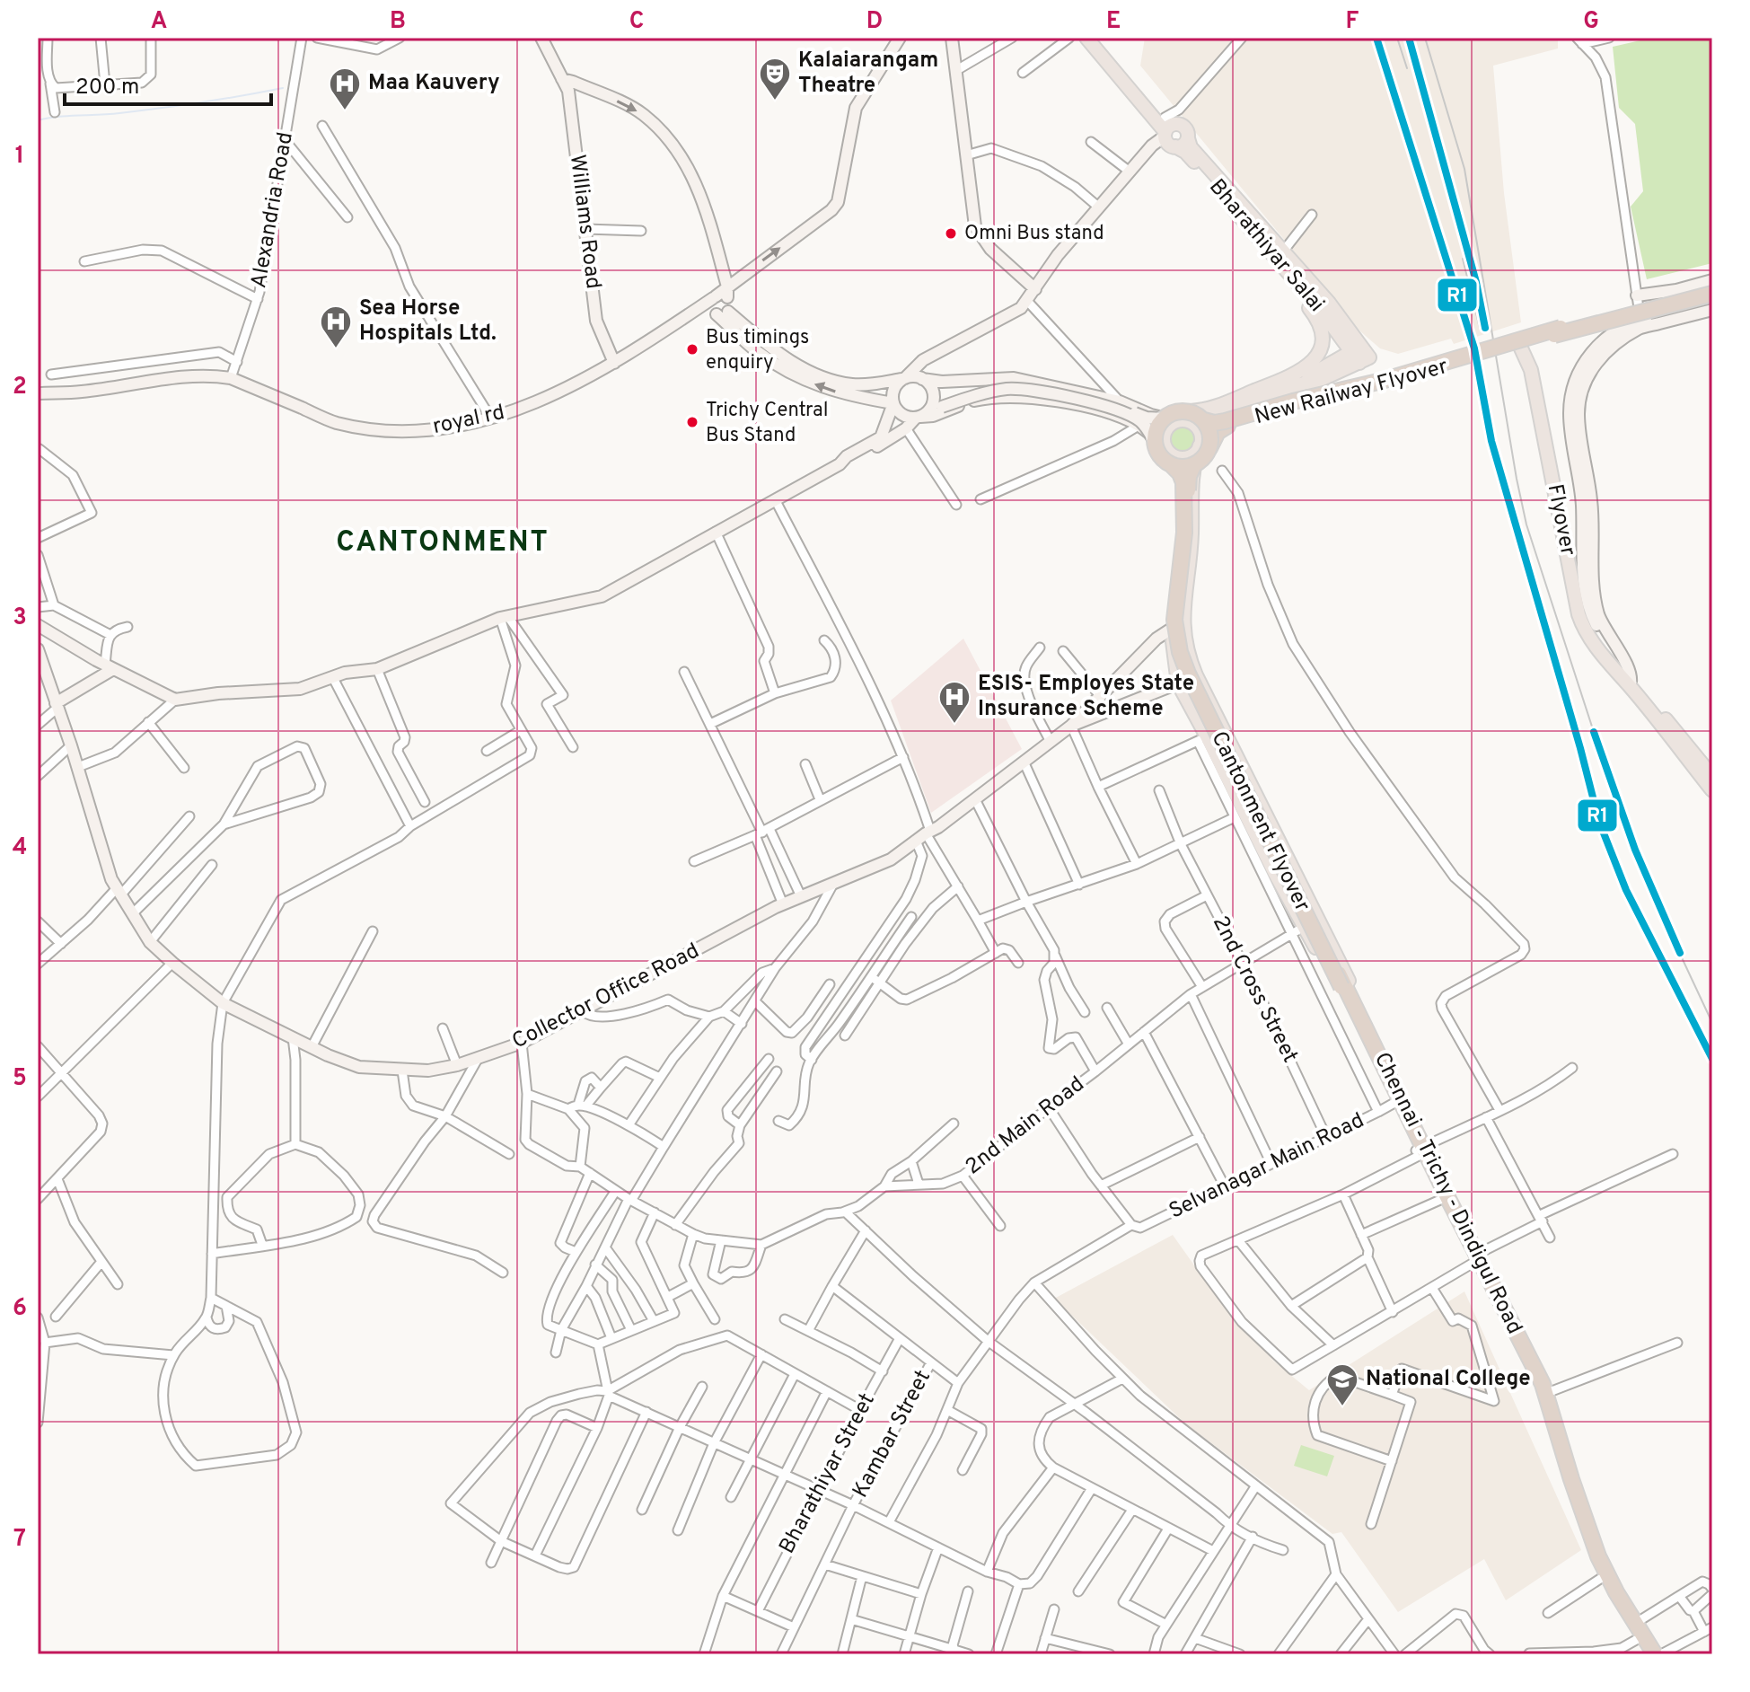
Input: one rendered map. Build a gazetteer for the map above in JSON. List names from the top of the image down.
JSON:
{
  "streets": {
    "highway": ["New Railway Flyover", "Cantonment Flyover", "Chennai - Trichy - Dindigul Road"],
    "main road": [
      "Williams Road",
      "Bharathiyar Salai",
      "royal rd",
      "Flyover",
      "Collector Office Road"
    ],
    "street": [
      "Alexandria Road",
      "2nd Cross Street",
      "2nd Main Road",
      "Selvanagar Main Road",
      "Kambar Street",
      "Bharathiyar Street"
    ]
  },
  "crossings": [
    ["Alexandria Road", "royal rd"],
    ["Williams Road", "royal rd"],
    ["New Railway Flyover", "Flyover"],
    ["New Railway Flyover", "Cantonment Flyover"],
    ["Cantonment Flyover", "Chennai - Trichy - Dindigul Road"],
    ["2nd Cross Street", "2nd Main Road"],
    ["2nd Cross Street", "Selvanagar Main Road"],
    ["Selvanagar Main Road", "Chennai - Trichy - Dindigul Road"]
  ],
  "one_way": ["royal rd"],
  "districts": ["CANTONMENT"],
  "places": {
    "theatre": ["Kalaiarangam Theatre"],
    "hospital": ["Maa Kauvery", "Sea Horse Hospitals Ltd.", "ESIS- Employes State Insurance Scheme"],
    "other": ["Omni Bus stand", "Bus timings enquiry", "Trichy Central Bus Stand"],
    "school or university": ["National College"]
  },
  "lines": ["transit line R1"],
  "scale_bar": "200 m",
  "grid": {
    "columns": [
      "A",
      "B",
      "C",
      "D",
      "E",
      "F",
      "G"
    ],
    "rows": [
      "1",
      "2",
      "3",
      "4",
      "5",
      "6",
      "7"
    ]
  }
}
